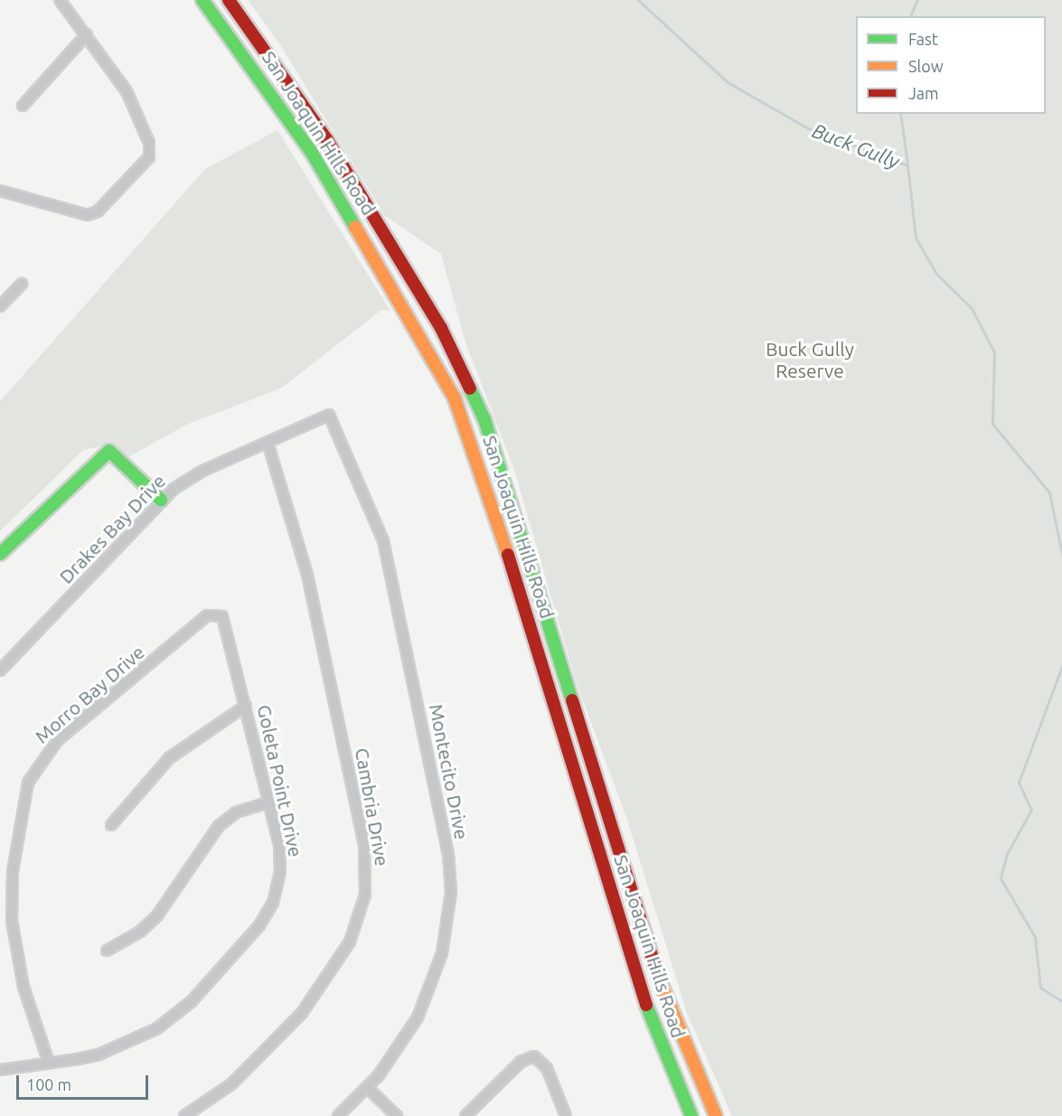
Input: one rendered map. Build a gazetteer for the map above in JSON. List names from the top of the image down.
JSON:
{
  "streets": {
    "main road": ["San Joaquin Hills Road"],
    "street": [
      "Drakes Bay Drive",
      "Morro Bay Drive",
      "Montecito Drive",
      "Goleta Point Drive",
      "Cambria Drive"
    ]
  },
  "crossings": [
    ["Drakes Bay Drive", "Montecito Drive"],
    ["Drakes Bay Drive", "Cambria Drive"],
    ["Morro Bay Drive", "Goleta Point Drive"]
  ],
  "water": ["Buck Gully"],
  "parks": ["Buck Gully Reserve"],
  "legend": ["Fast", "Slow", "Jam"],
  "scale_bar": "100 m"
}
